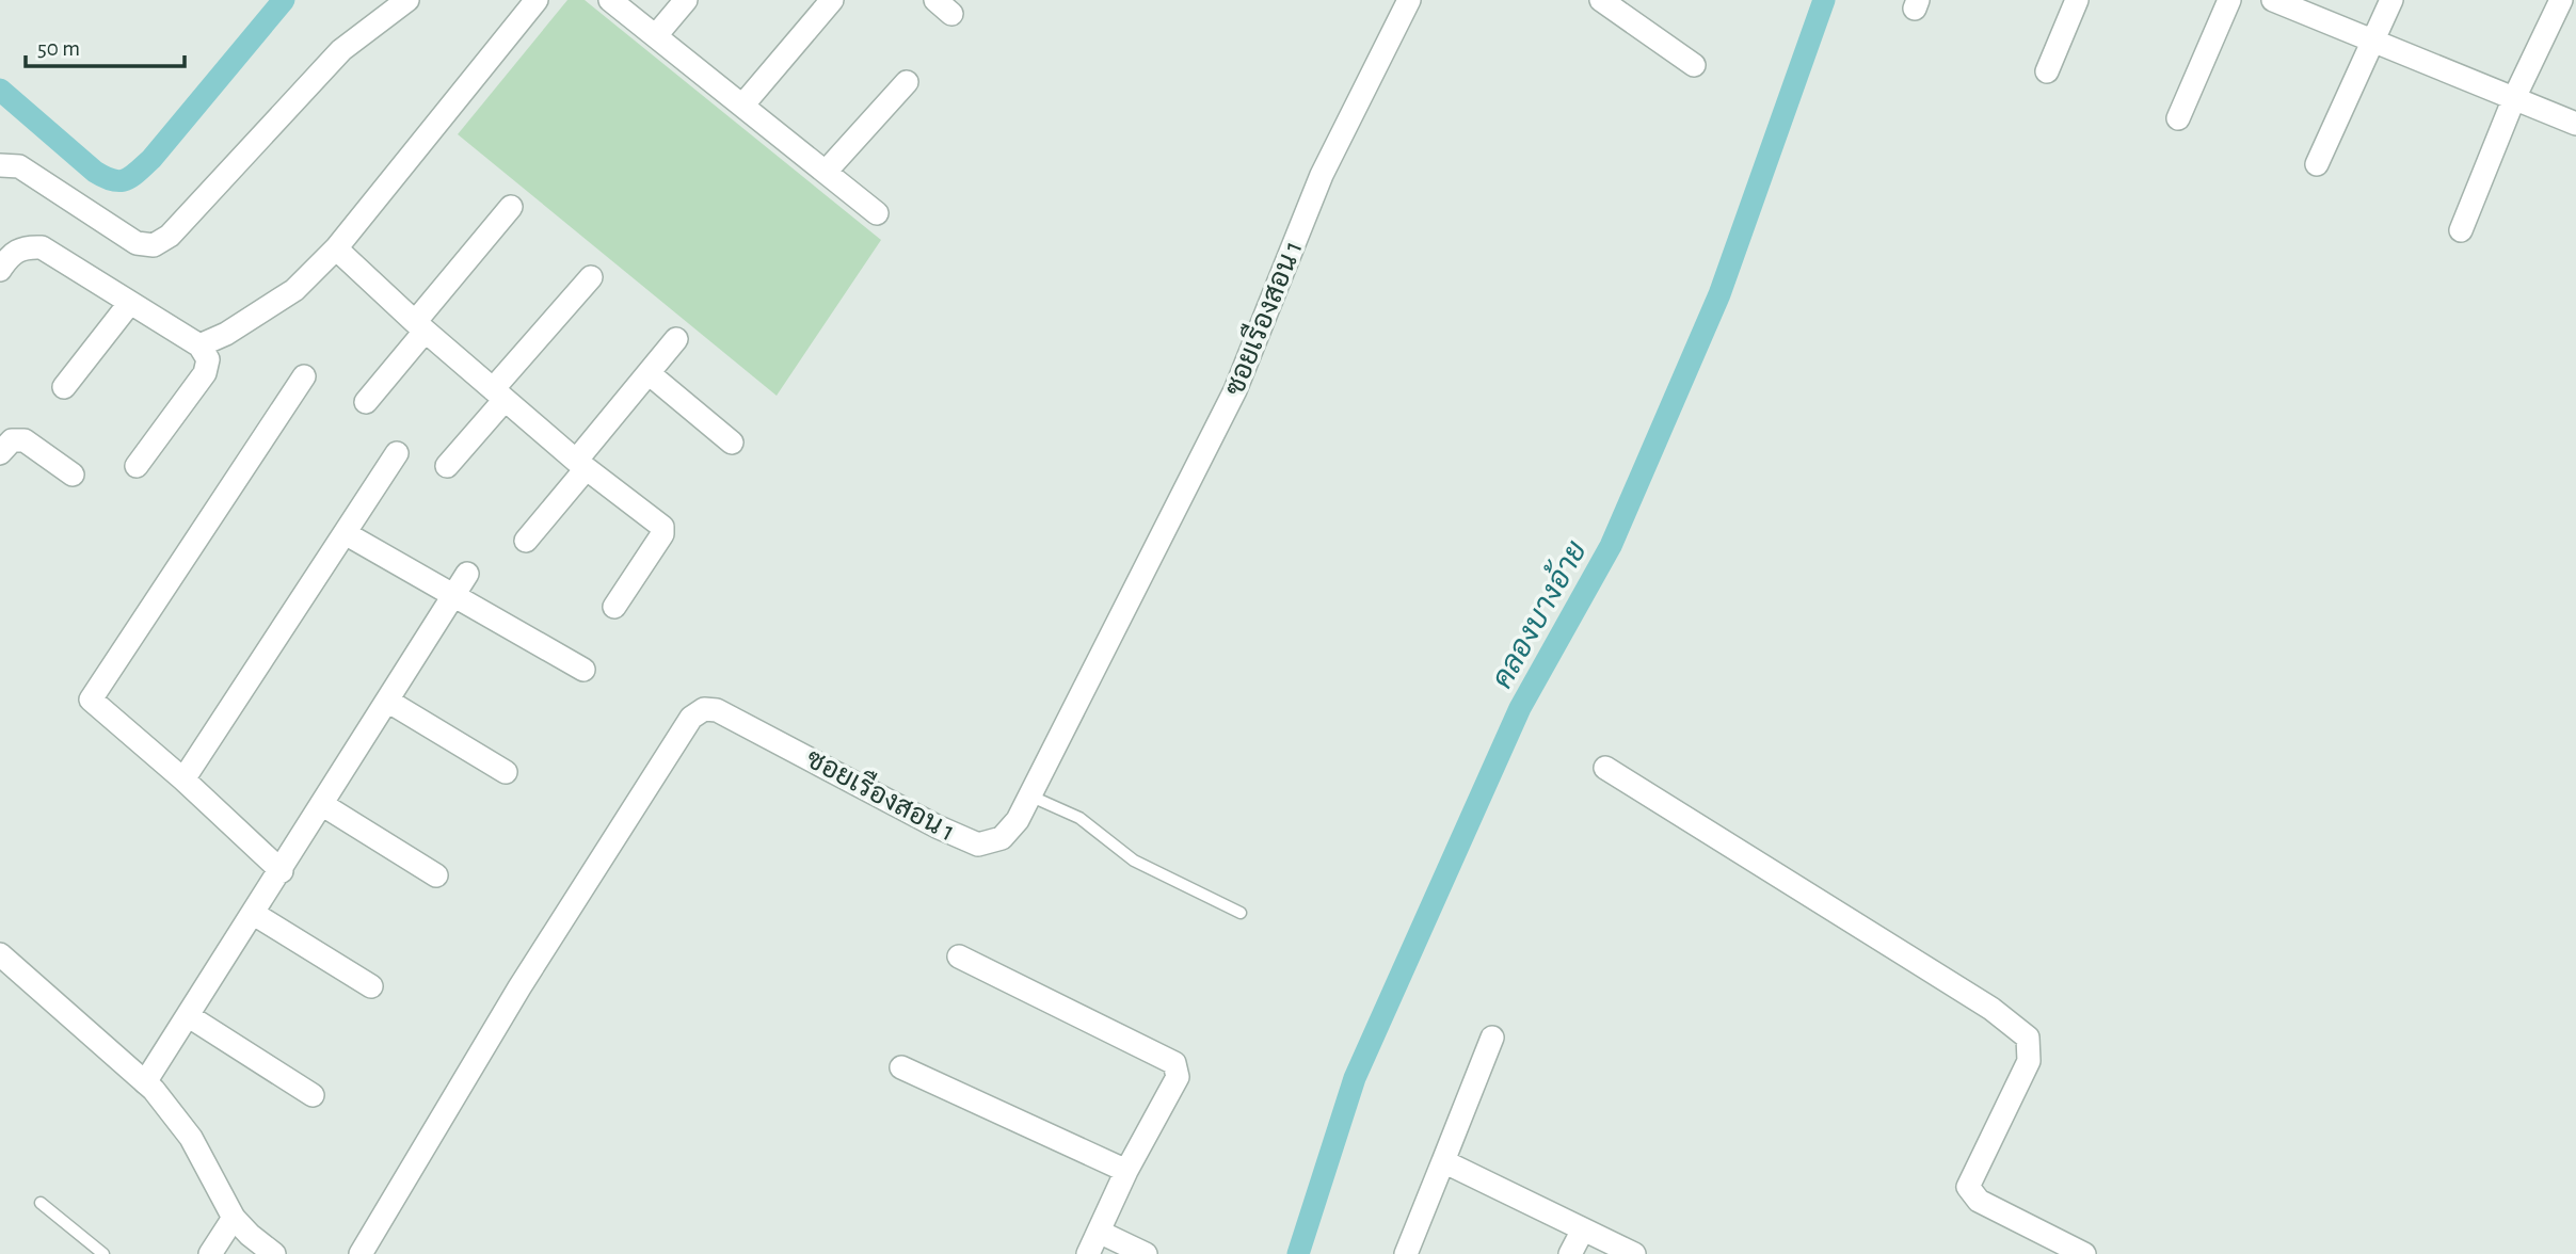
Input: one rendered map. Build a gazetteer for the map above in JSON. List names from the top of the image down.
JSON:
{
  "streets": {
    "street": ["ซอยเรืองสอน 1"]
  },
  "water": ["คลองบางอ้าย"],
  "scale_bar": "50 m"
}
